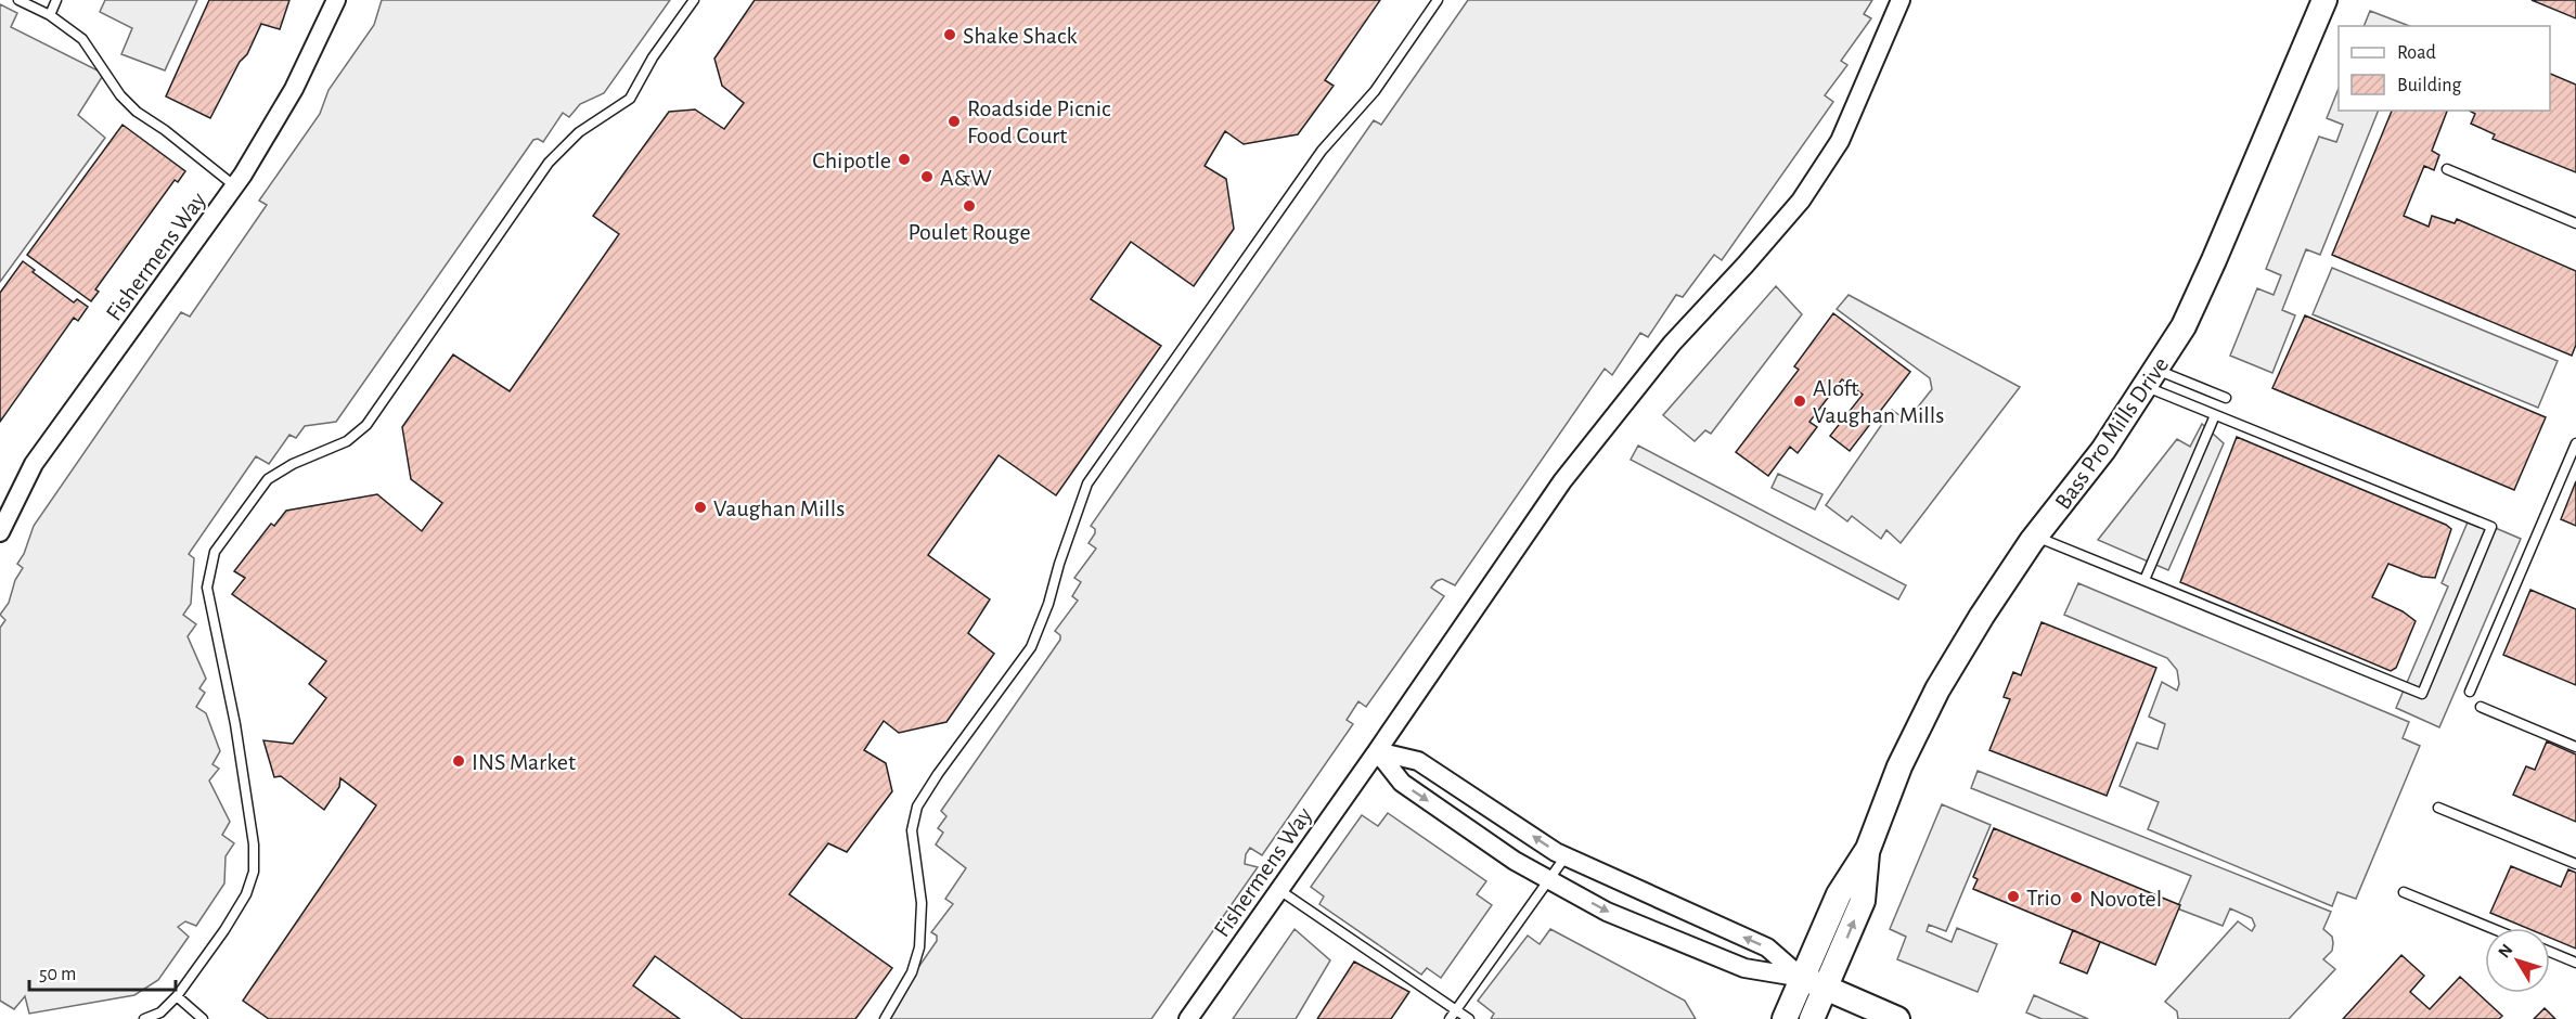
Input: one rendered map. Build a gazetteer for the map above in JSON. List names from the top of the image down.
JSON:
{
  "streets": {
    "street": ["Fishermens Way", "Bass Pro Mills Drive"]
  },
  "places": [
    "Shake Shack",
    "Roadside Picnic Food Court",
    "Chipotle",
    "A&W",
    "Poulet Rouge",
    "Aloft Vaughan Mills",
    "Vaughan Mills",
    "INS Market",
    "Trio",
    "Novotel"
  ],
  "legend": ["Road", "Building"],
  "scale_bar": "50 m",
  "north": "top left"
}
